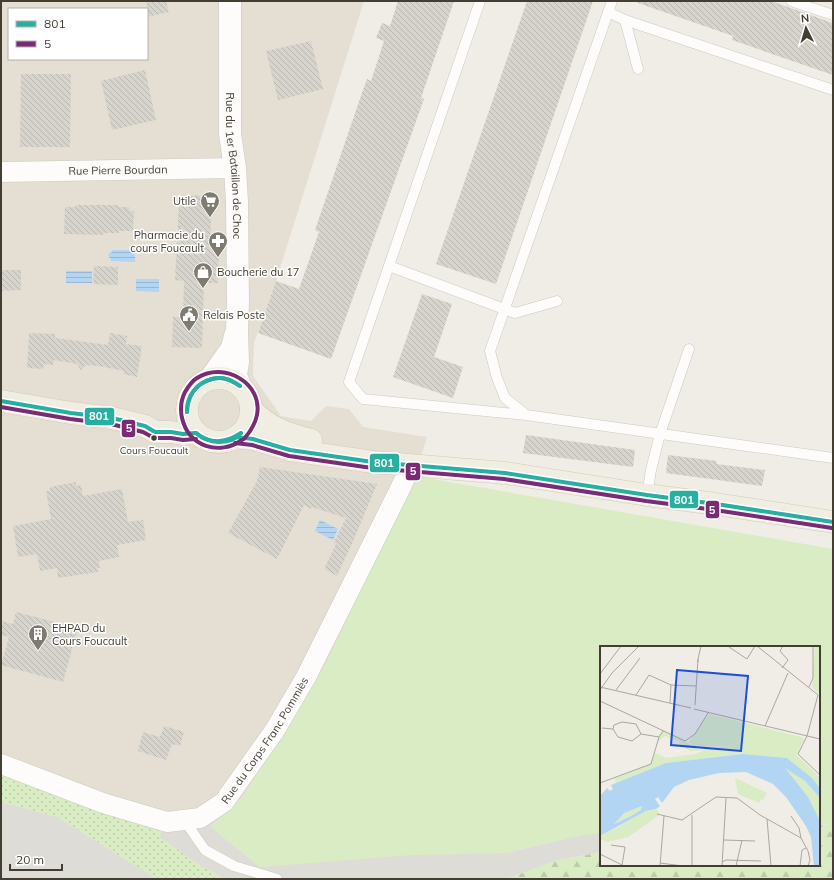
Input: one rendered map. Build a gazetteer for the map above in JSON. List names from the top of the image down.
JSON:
{
  "streets": {
    "street": ["Rue du 1er Bataillon de Choc", "Rue Pierre Bourdan", "Rue du Corps Franc Pommiès"]
  },
  "crossings": [
    ["Rue du 1er Bataillon de Choc", "Rue Pierre Bourdan"]
  ],
  "places": {
    "supermarket": ["Utile"],
    "pharmacy": ["Pharmacie du cours Foucault"],
    "shop": ["Boucherie du 17"],
    "public building": ["Relais Poste"],
    "other": ["Cours Foucault"],
    "building": ["EHPAD du Cours Foucault"]
  },
  "lines": ["transit line 5", "transit line 801"],
  "legend": ["801", "5"],
  "scale_bar": "20 m",
  "north": "top"
}
